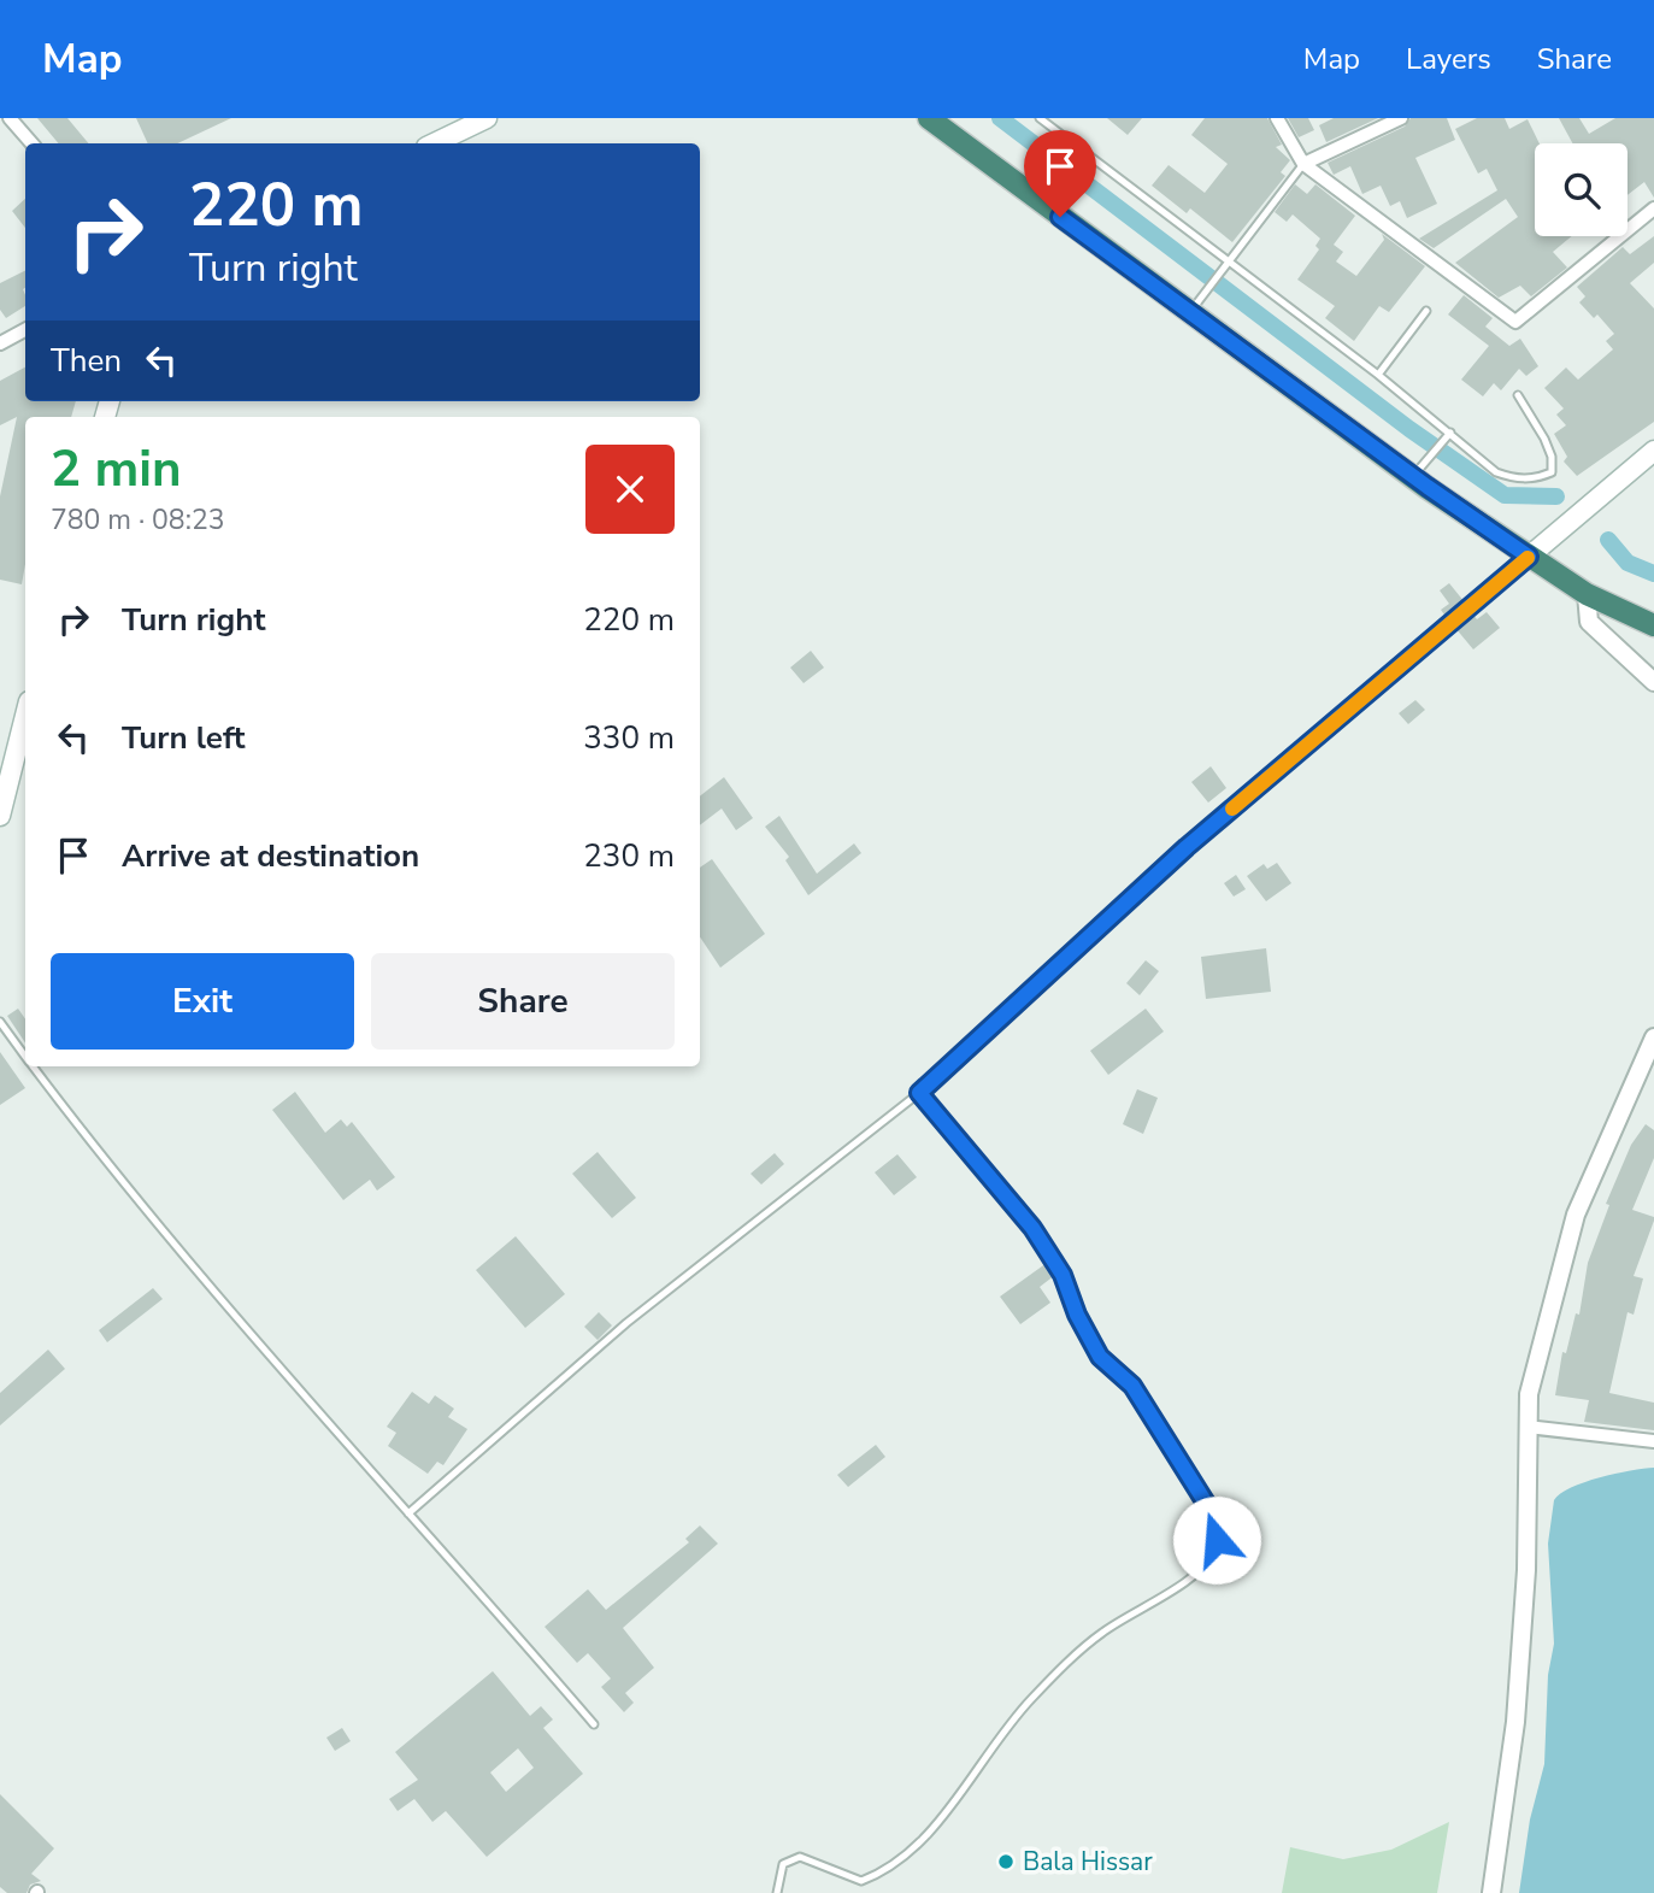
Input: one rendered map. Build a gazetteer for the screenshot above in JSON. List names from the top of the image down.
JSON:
{
  "places": ["Bala Hissar"],
  "page": {
    "header": "Map",
    "nav": ["Map", "Layers", "Share"],
    "turn": ["220 m", "Turn right"],
    "then": "Then",
    "heading": ["2 min", "780 m · 08:23"],
    "list": [
      {
        "name": "Turn right",
        "value": "220 m"
      },
      {
        "name": "Turn left",
        "value": "330 m"
      },
      {
        "name": "Arrive at destination",
        "value": "230 m"
      }
    ],
    "buttons": ["Exit", "Share"]
  }
}
